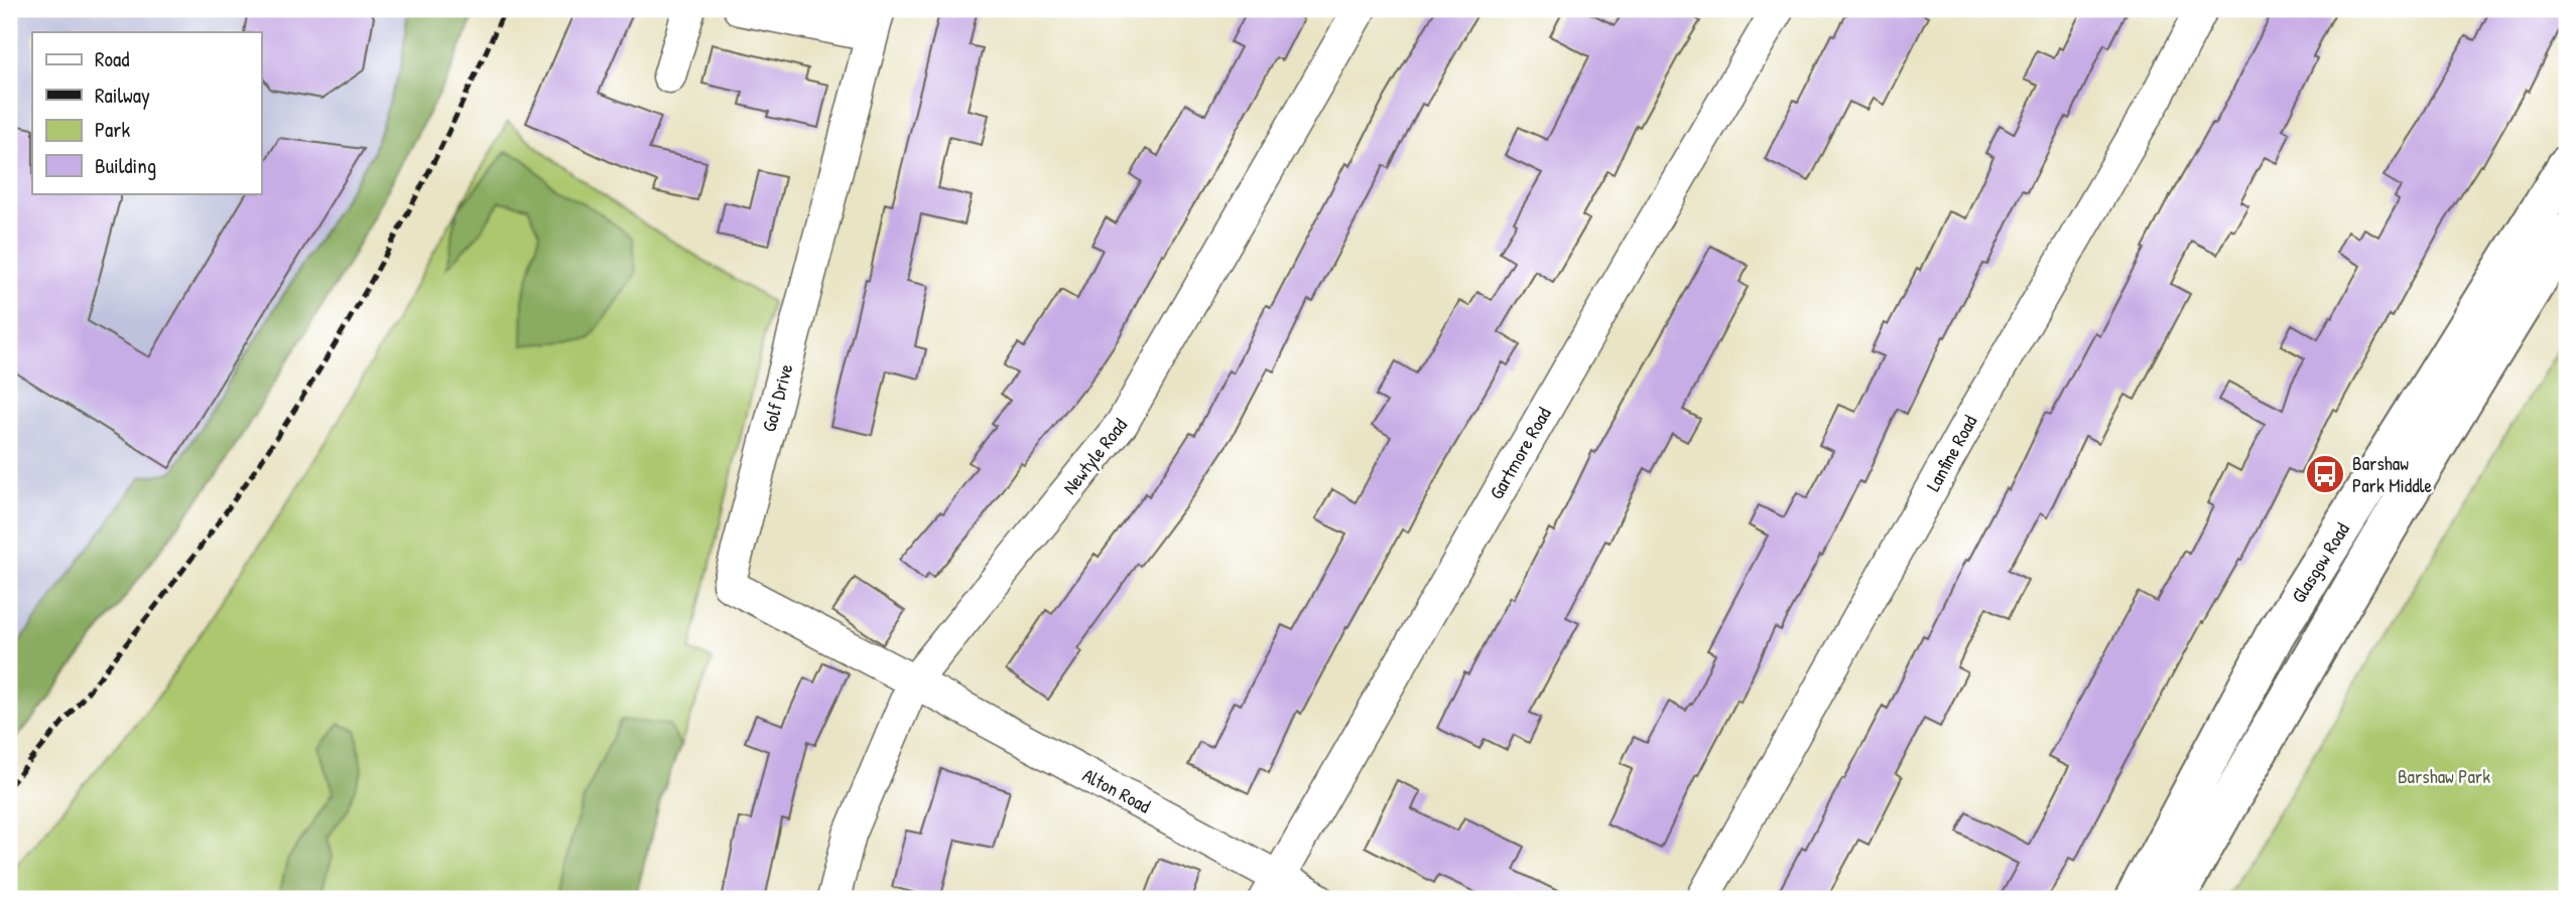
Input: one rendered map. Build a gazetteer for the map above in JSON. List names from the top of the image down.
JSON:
{
  "streets": {
    "main road": ["Glasgow Road"],
    "street": [
      "Golf Drive",
      "Gartmore Road",
      "Lanfine Road",
      "Newtyle Road",
      "Alton Road"
    ]
  },
  "crossings": [
    ["Golf Drive", "Newtyle Road"],
    ["Golf Drive", "Alton Road"],
    ["Gartmore Road", "Alton Road"],
    ["Newtyle Road", "Alton Road"]
  ],
  "parks": ["Barshaw Park"],
  "places": {
    "bus stop": ["Barshaw Park Middle"]
  },
  "legend": [
    "Road",
    "Railway",
    "Park",
    "Building"
  ]
}
